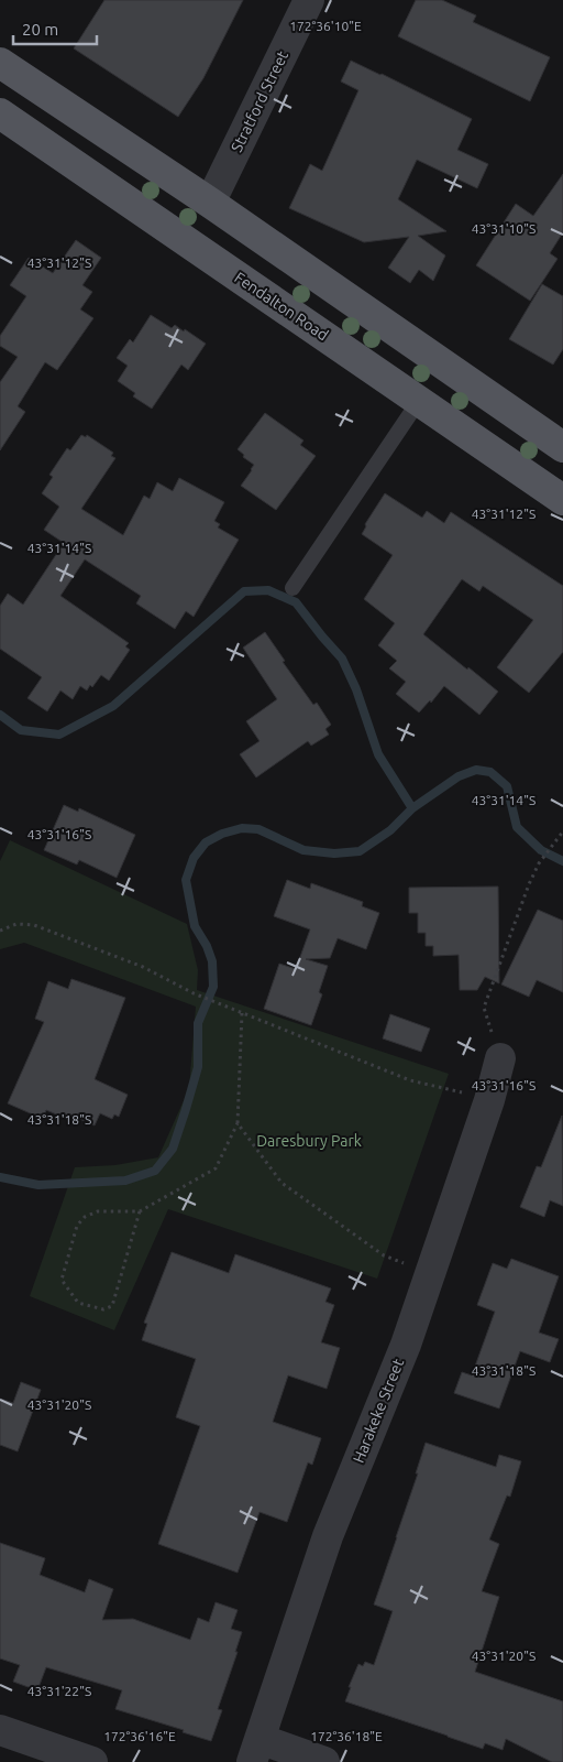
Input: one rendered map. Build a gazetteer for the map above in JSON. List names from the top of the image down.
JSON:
{
  "streets": {
    "main road": ["Fendalton Road"],
    "street": ["Stratford Street", "Harakeke Street"]
  },
  "parks": ["Daresbury Park"],
  "scale_bar": "20 m",
  "coordinates": [
    "172°36'10\"E",
    "43°31'10\"S",
    "43°31'12\"S",
    "43°31'14\"S",
    "43°31'16\"S",
    "43°31'18\"S",
    "43°31'20\"S",
    "43°31'22\"S",
    "172°36'16\"E",
    "172°36'18\"E"
  ]
}
